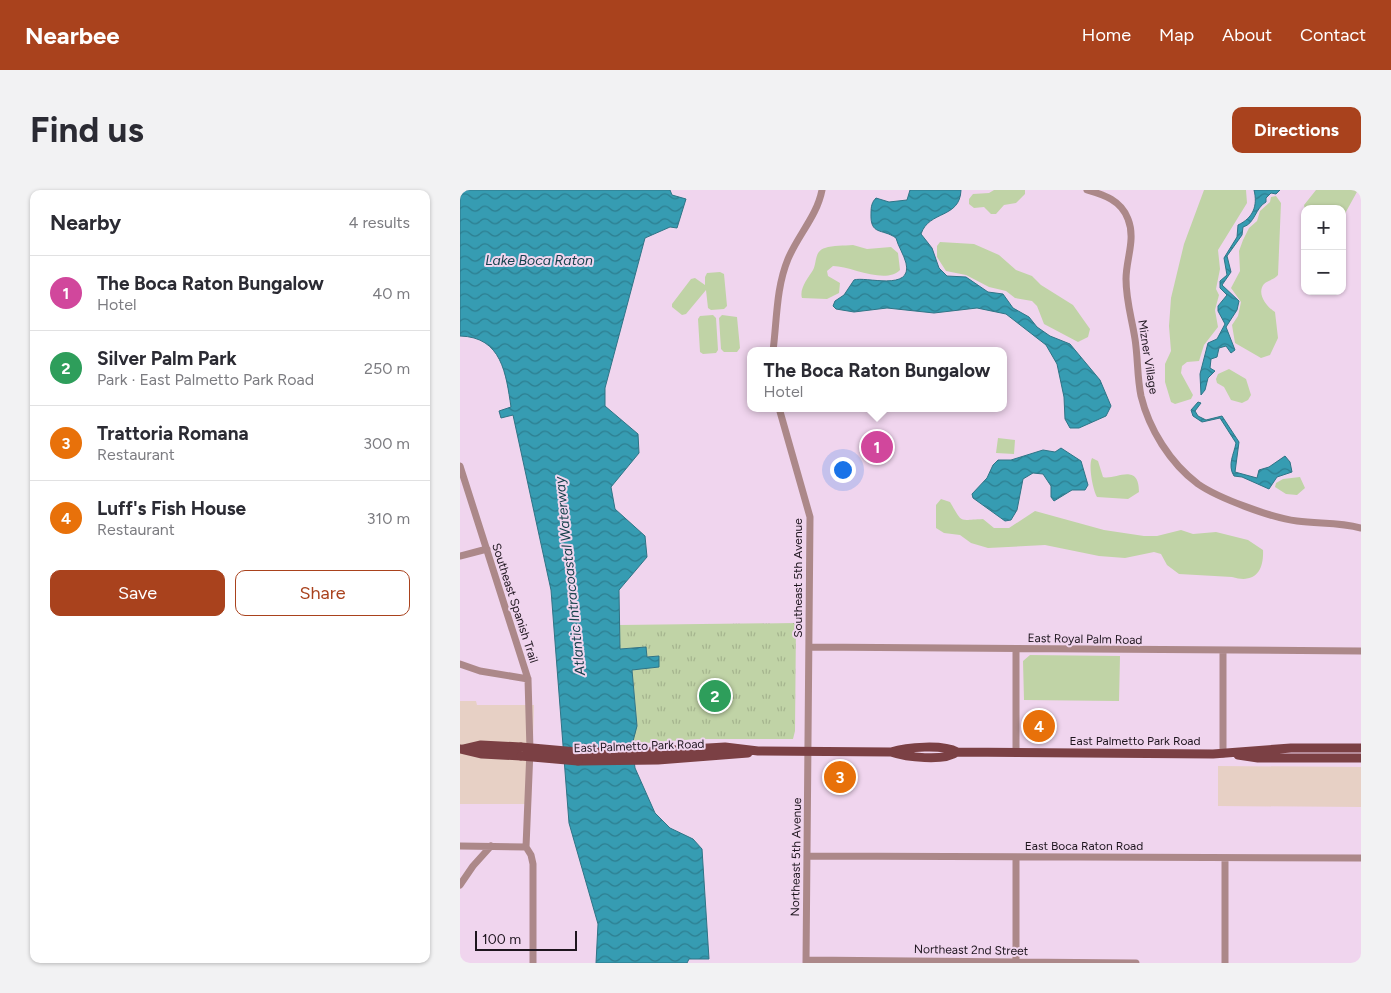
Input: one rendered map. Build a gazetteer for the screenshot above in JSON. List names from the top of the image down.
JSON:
{
  "streets": {
    "main road": ["East Palmetto Park Road"],
    "street": [
      "Mizner Village",
      "Southeast 5th Avenue",
      "Southeast Spanish Trail",
      "East Royal Palm Road",
      "East Boca Raton Road",
      "Northeast 5th Avenue",
      "Northeast 2nd Street"
    ]
  },
  "crossings": [
    ["Southeast 5th Avenue", "East Royal Palm Road"],
    ["Southeast 5th Avenue", "East Palmetto Park Road"],
    ["Southeast 5th Avenue", "Northeast 5th Avenue"],
    ["Southeast Spanish Trail", "East Palmetto Park Road"],
    ["East Palmetto Park Road", "Northeast 5th Avenue"],
    ["East Boca Raton Road", "Northeast 5th Avenue"],
    ["Northeast 5th Avenue", "Northeast 2nd Street"]
  ],
  "water": ["Lake Boca Raton", "Atlantic Intracoastal Waterway"],
  "scale_bar": "100 m",
  "page": {
    "header": "Nearbee",
    "nav": [
      "Home",
      "Map",
      "About",
      "Contact"
    ],
    "buttons": [
      "Directions",
      ["Save", "Share"]
    ],
    "title": "Find us",
    "heading": ["Nearby", "4 results"],
    "map_buttons": ["+", "−"],
    "list": [
      {
        "mark": "1",
        "name": "The Boca Raton Bungalow",
        "note": "Hotel",
        "value": "40 m"
      },
      {
        "mark": "2",
        "name": "Silver Palm Park",
        "note": "Park · East Palmetto Park Road",
        "value": "250 m"
      },
      {
        "mark": "3",
        "name": "Trattoria Romana",
        "note": "Restaurant",
        "value": "300 m"
      },
      {
        "mark": "4",
        "name": "Luff's Fish House",
        "note": "Restaurant",
        "value": "310 m"
      }
    ],
    "popup": ["The Boca Raton Bungalow", "Hotel"],
    "pins": [
      "1",
      "2",
      "4",
      "3"
    ],
    "scale": "100 m"
  }
}
